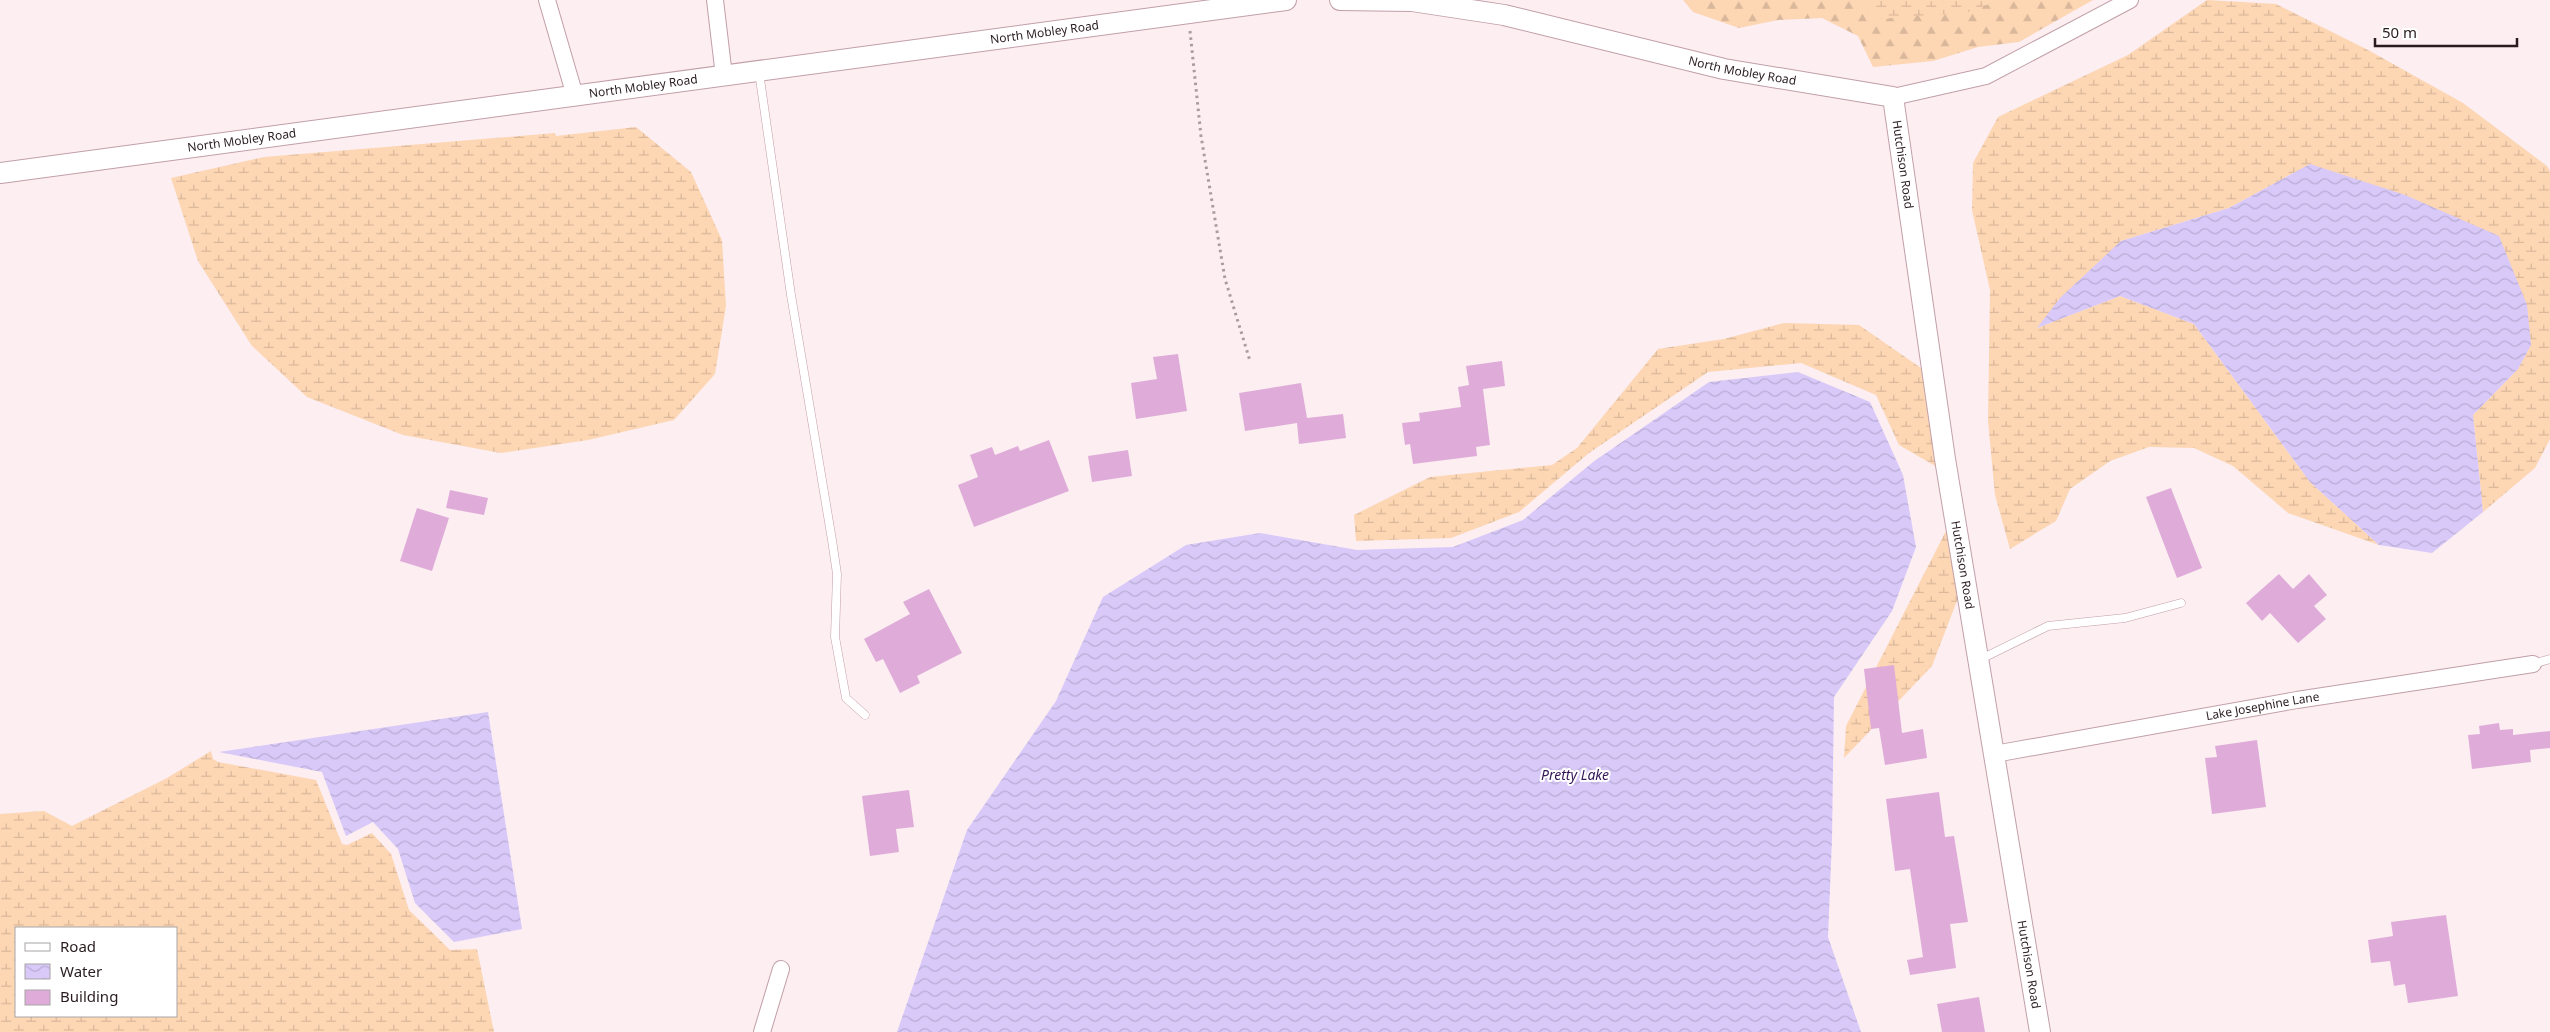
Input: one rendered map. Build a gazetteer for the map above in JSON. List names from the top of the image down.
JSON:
{
  "streets": {
    "street": ["North Mobley Road", "Hutchison Road", "Lake Josephine Lane"]
  },
  "crossings": [
    ["North Mobley Road", "Hutchison Road"],
    ["Hutchison Road", "Lake Josephine Lane"]
  ],
  "water": ["Pretty Lake"],
  "legend": ["Road", "Water", "Building"],
  "scale_bar": "50 m"
}
